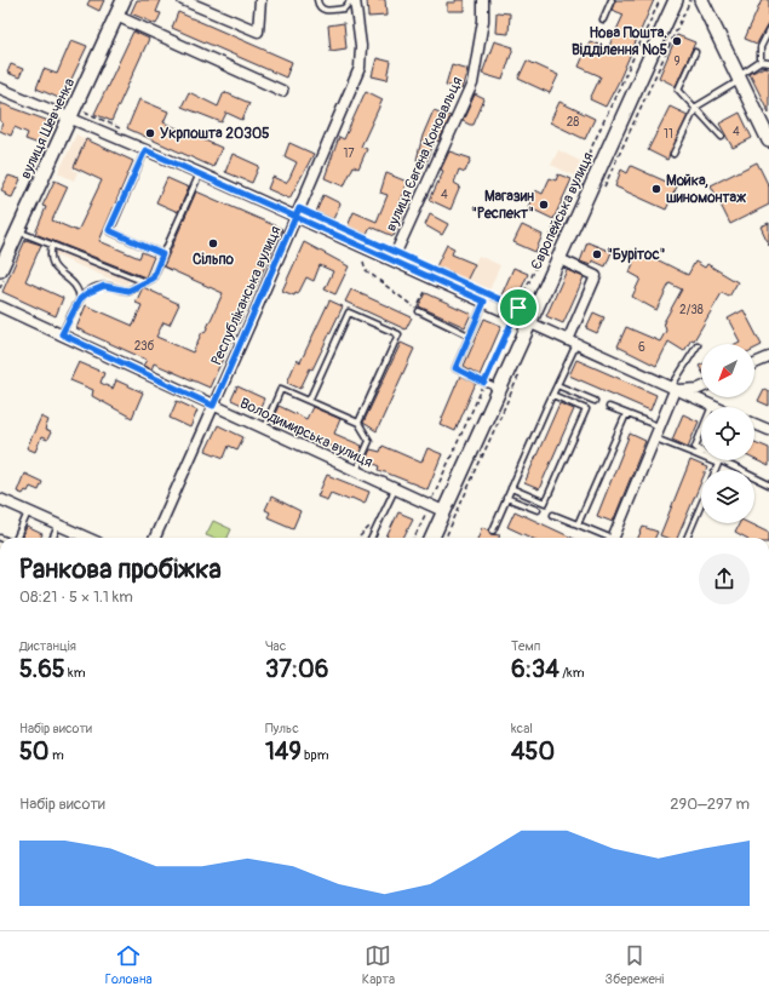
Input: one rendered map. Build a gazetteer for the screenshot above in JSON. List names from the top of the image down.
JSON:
{
  "streets": {
    "main road": ["вулиця Шевченка", "Європейська вулиця"],
    "street": ["вулиця Євгена Коновальця", "Республіканська вулиця", "Володимирська вулиця"]
  },
  "crossings": [
    ["Європейська вулиця", "Володимирська вулиця"],
    ["Республіканська вулиця", "Володимирська вулиця"]
  ],
  "places": [
    "Нова Пошта. Відділення №5",
    "Укрпошта 20305",
    "Мойка, шиномонтаж",
    "Магазин \"Респект\"",
    "Сільпо",
    "\"Бурітос\""
  ],
  "house_numbers": [
    "9",
    "28",
    "4",
    "11",
    "17",
    "4",
    "2/38",
    "23б",
    "6"
  ],
  "north": "bottom left",
  "page": {
    "heading": ["Ранкова пробіжка", "08:21 · 5 × 1.1 km"],
    "stats": [
      ["Дистанція", "5.65 km"],
      ["Час", "37:06"],
      ["Темп", "6:34 /km"],
      ["Набір висоти", "50 m"],
      ["Пульс", "149 bpm"],
      ["kcal", "450"]
    ],
    "chart": ["Набір висоти", "290–297 m"],
    "tabs": ["Головна", "Карта", "Збережені"]
  }
}
